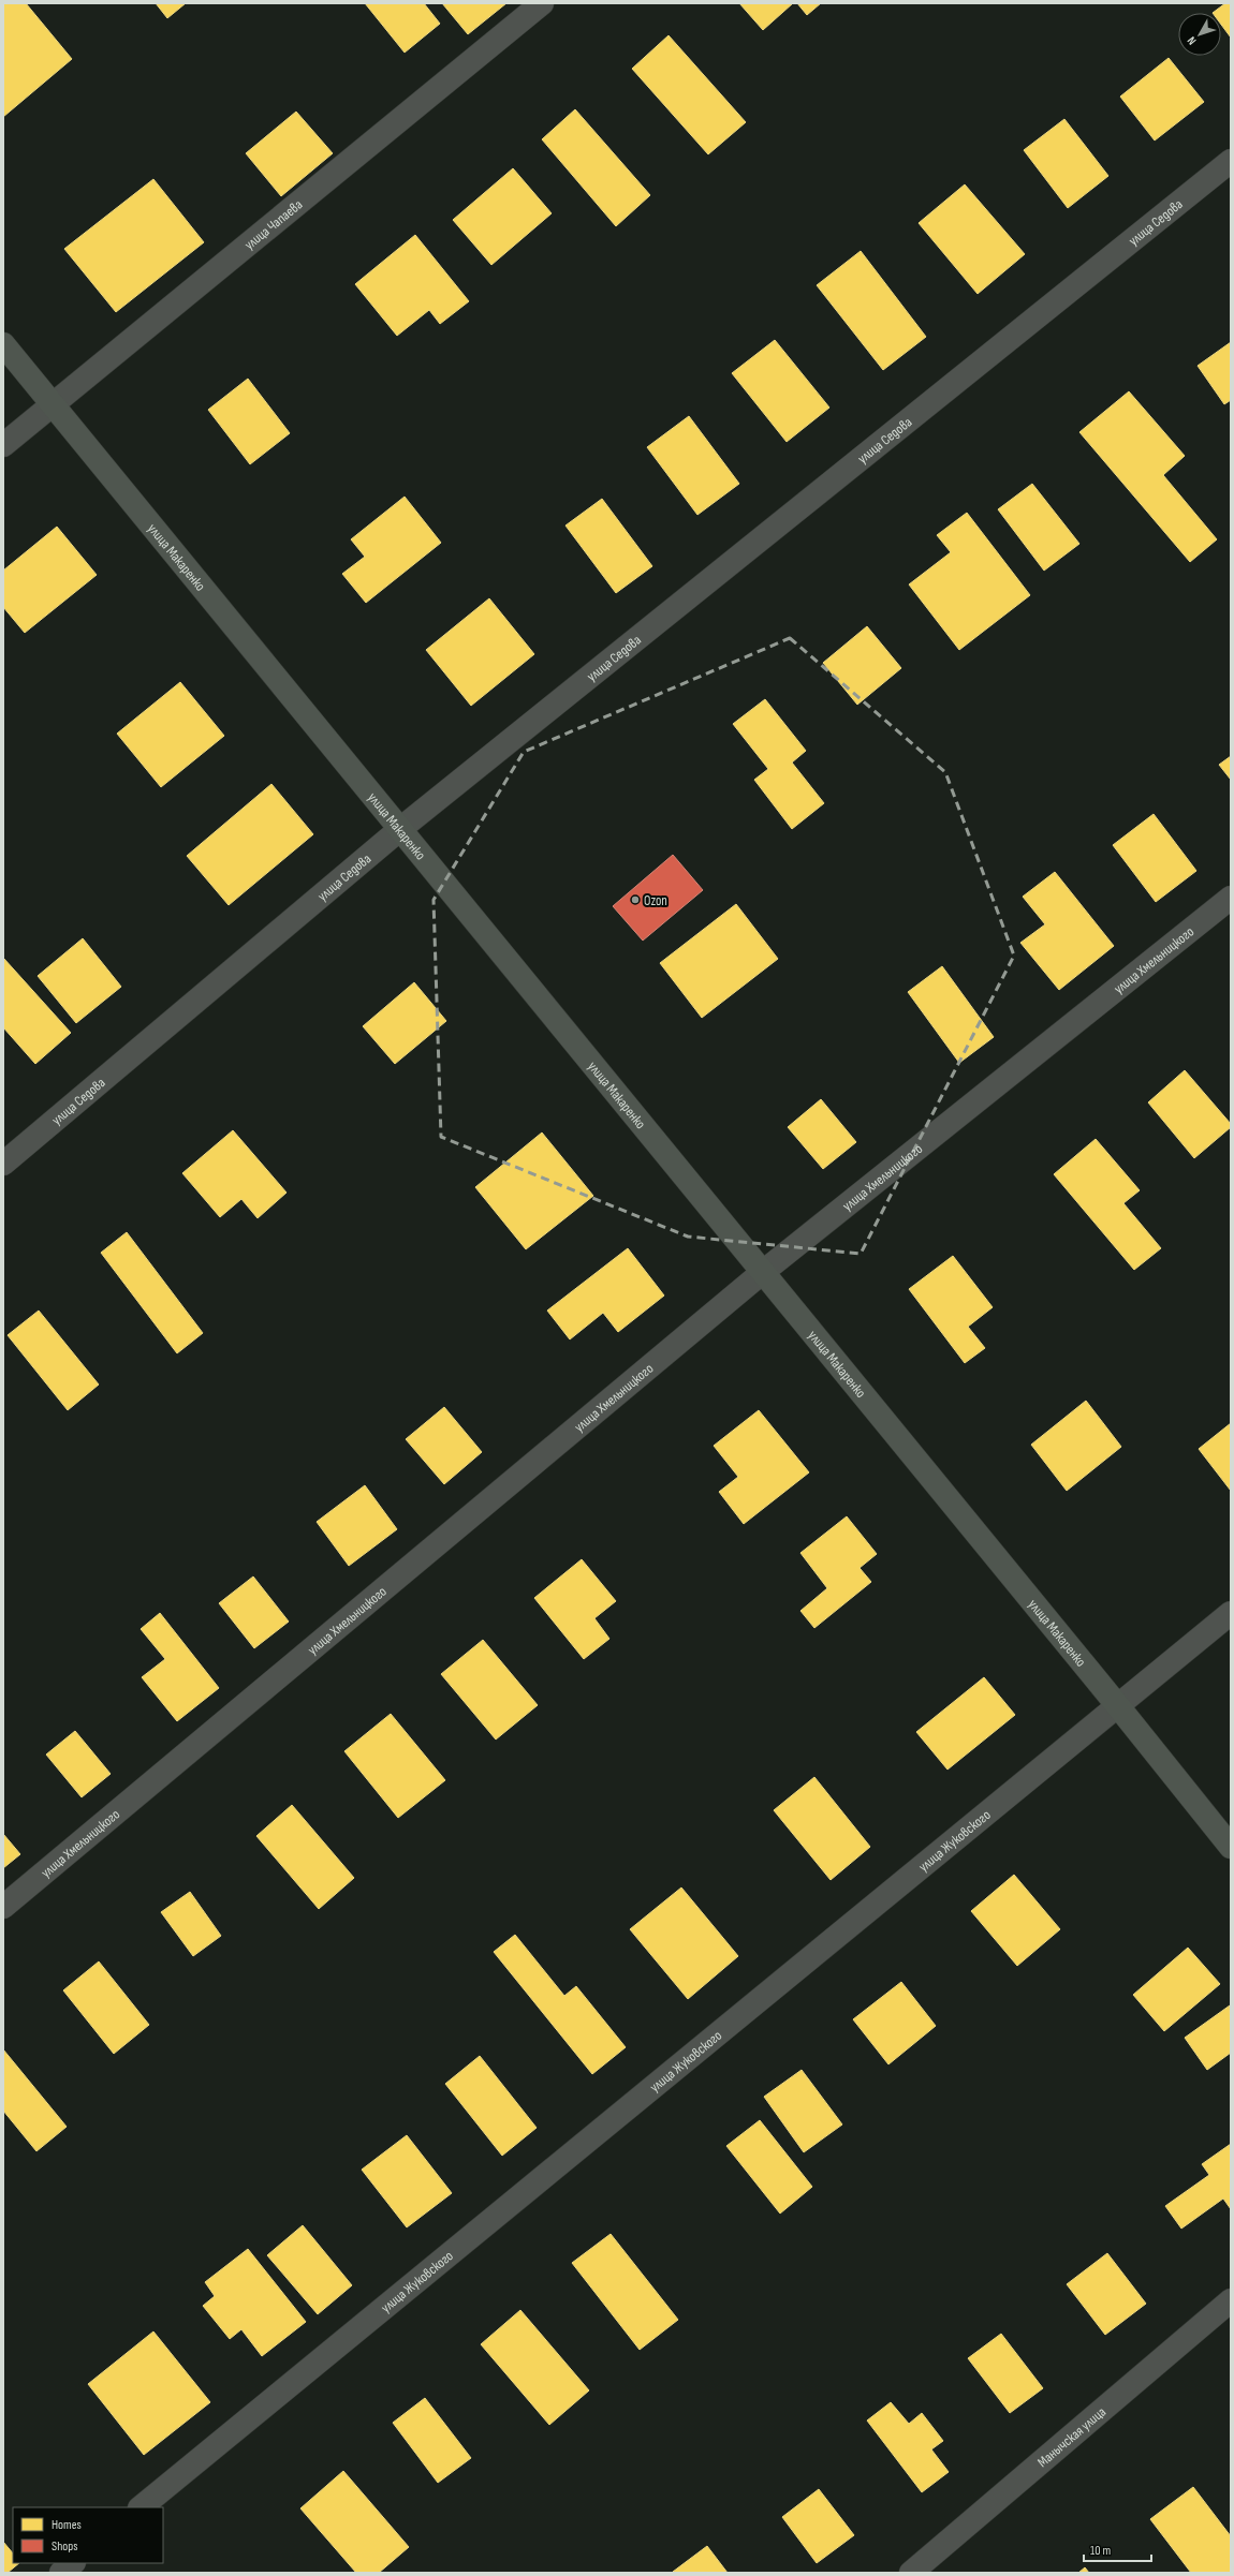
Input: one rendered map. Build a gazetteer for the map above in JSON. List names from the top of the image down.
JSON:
{
  "streets": {
    "street": [
      "улица Седова",
      "улица Чапаева",
      "улица Макаренко",
      "улица Хмельницкого",
      "улица Жуковского",
      "Манычская улица"
    ]
  },
  "crossings": [
    ["улица Седова", "улица Макаренко"],
    ["улица Чапаева", "улица Макаренко"],
    ["улица Макаренко", "улица Хмельницкого"],
    ["улица Макаренко", "улица Жуковского"]
  ],
  "places": ["Ozon"],
  "legend": ["Homes", "Shops"],
  "scale_bar": "10 m",
  "north": "bottom left"
}
